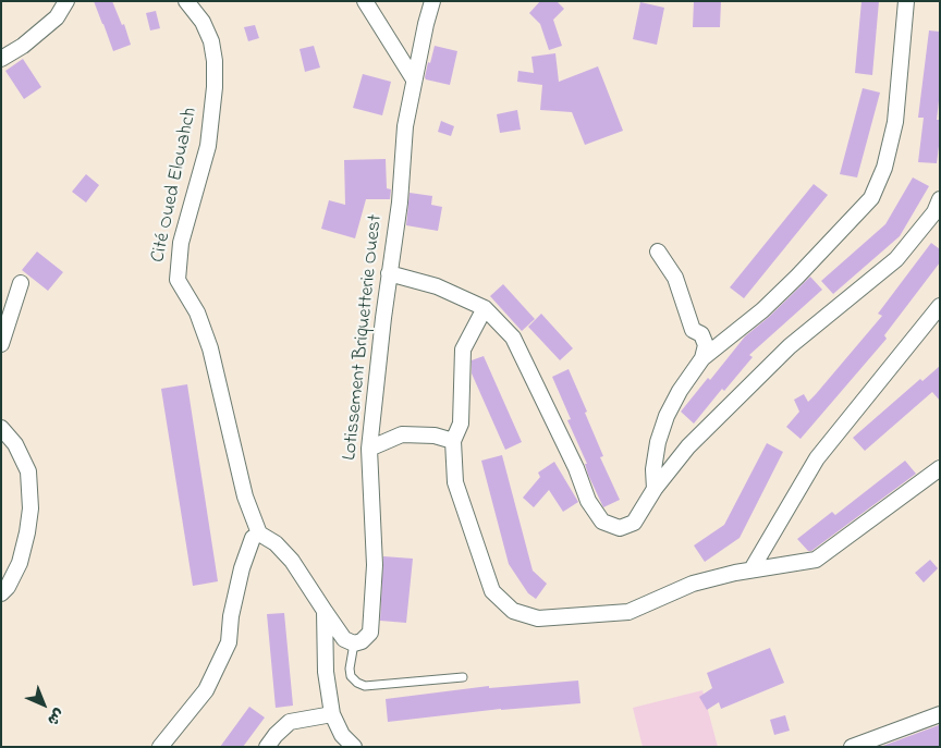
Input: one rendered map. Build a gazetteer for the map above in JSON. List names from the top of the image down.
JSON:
{
  "streets": {
    "street": ["Cité Oued Elouahch", "Lotissement Briquetterie Ouest"]
  },
  "north": "bottom right"
}
